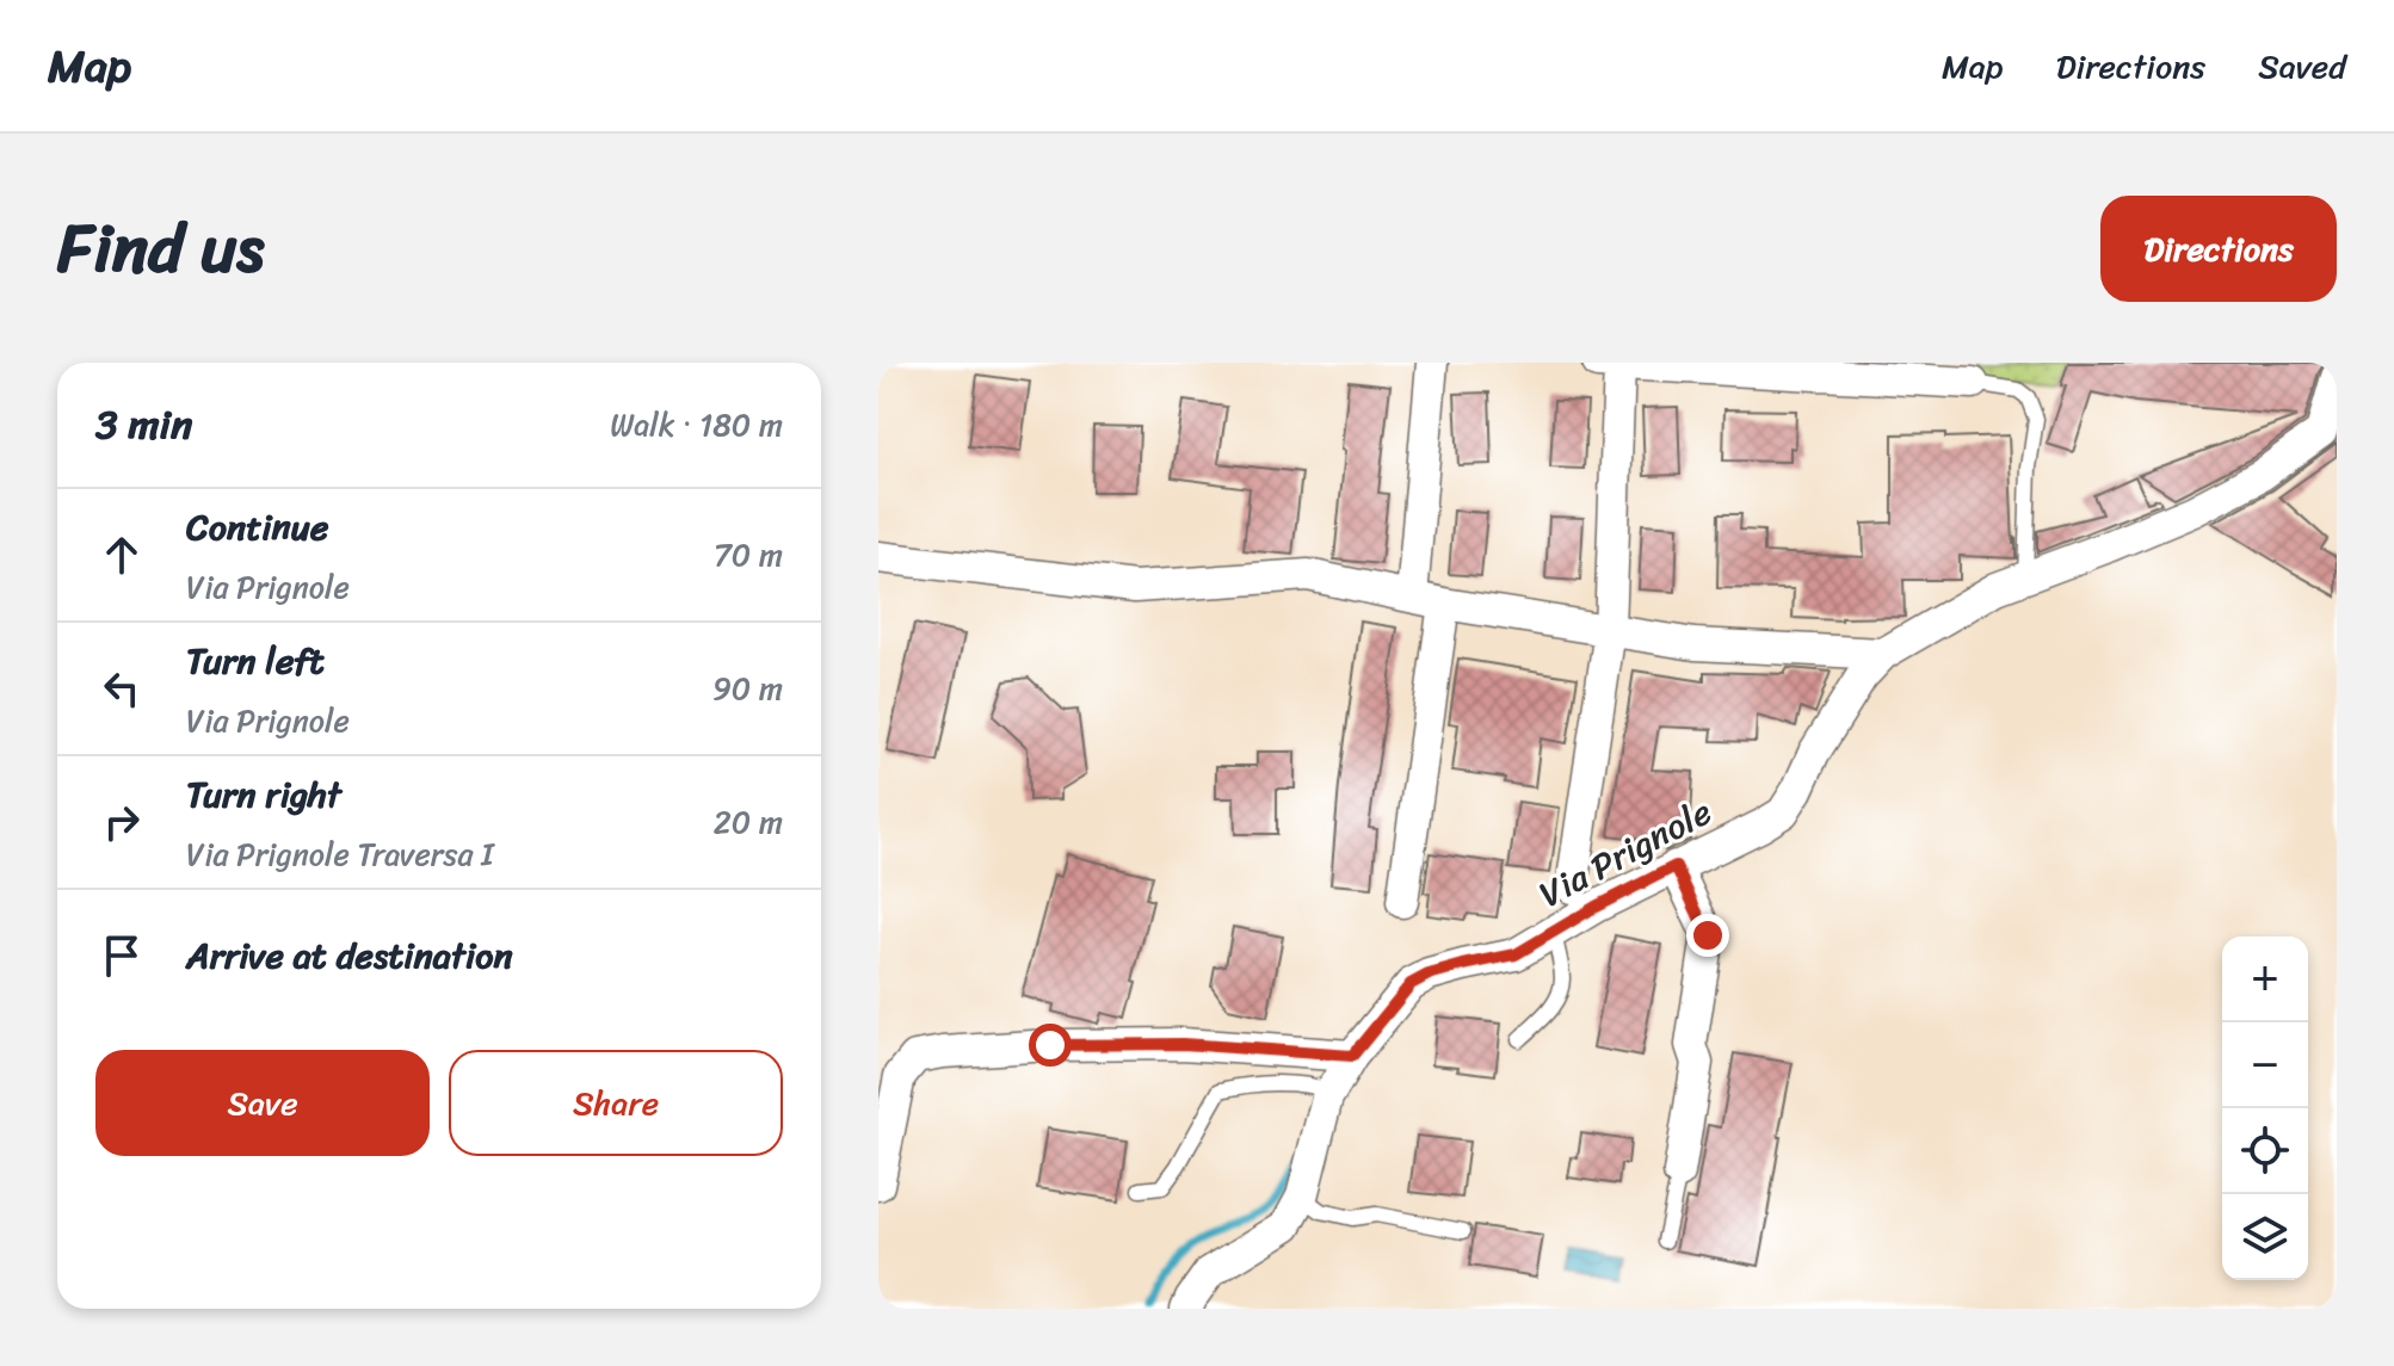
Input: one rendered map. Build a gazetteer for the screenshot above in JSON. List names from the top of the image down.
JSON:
{
  "streets": {
    "street": ["Via Prignole"]
  },
  "page": {
    "header": "Map",
    "nav": ["Map", "Directions", "Saved"],
    "title": "Find us",
    "buttons": [
      "Directions",
      ["Save", "Share"]
    ],
    "heading": ["3 min", "Walk · 180 m"],
    "list": [
      ["Continue", "Via Prignole", "70 m"],
      ["Turn left", "Via Prignole", "90 m"],
      ["Turn right", "Via Prignole Traversa I", "20 m"],
      "Arrive at destination"
    ],
    "map_buttons": ["+", "−"]
  }
}
